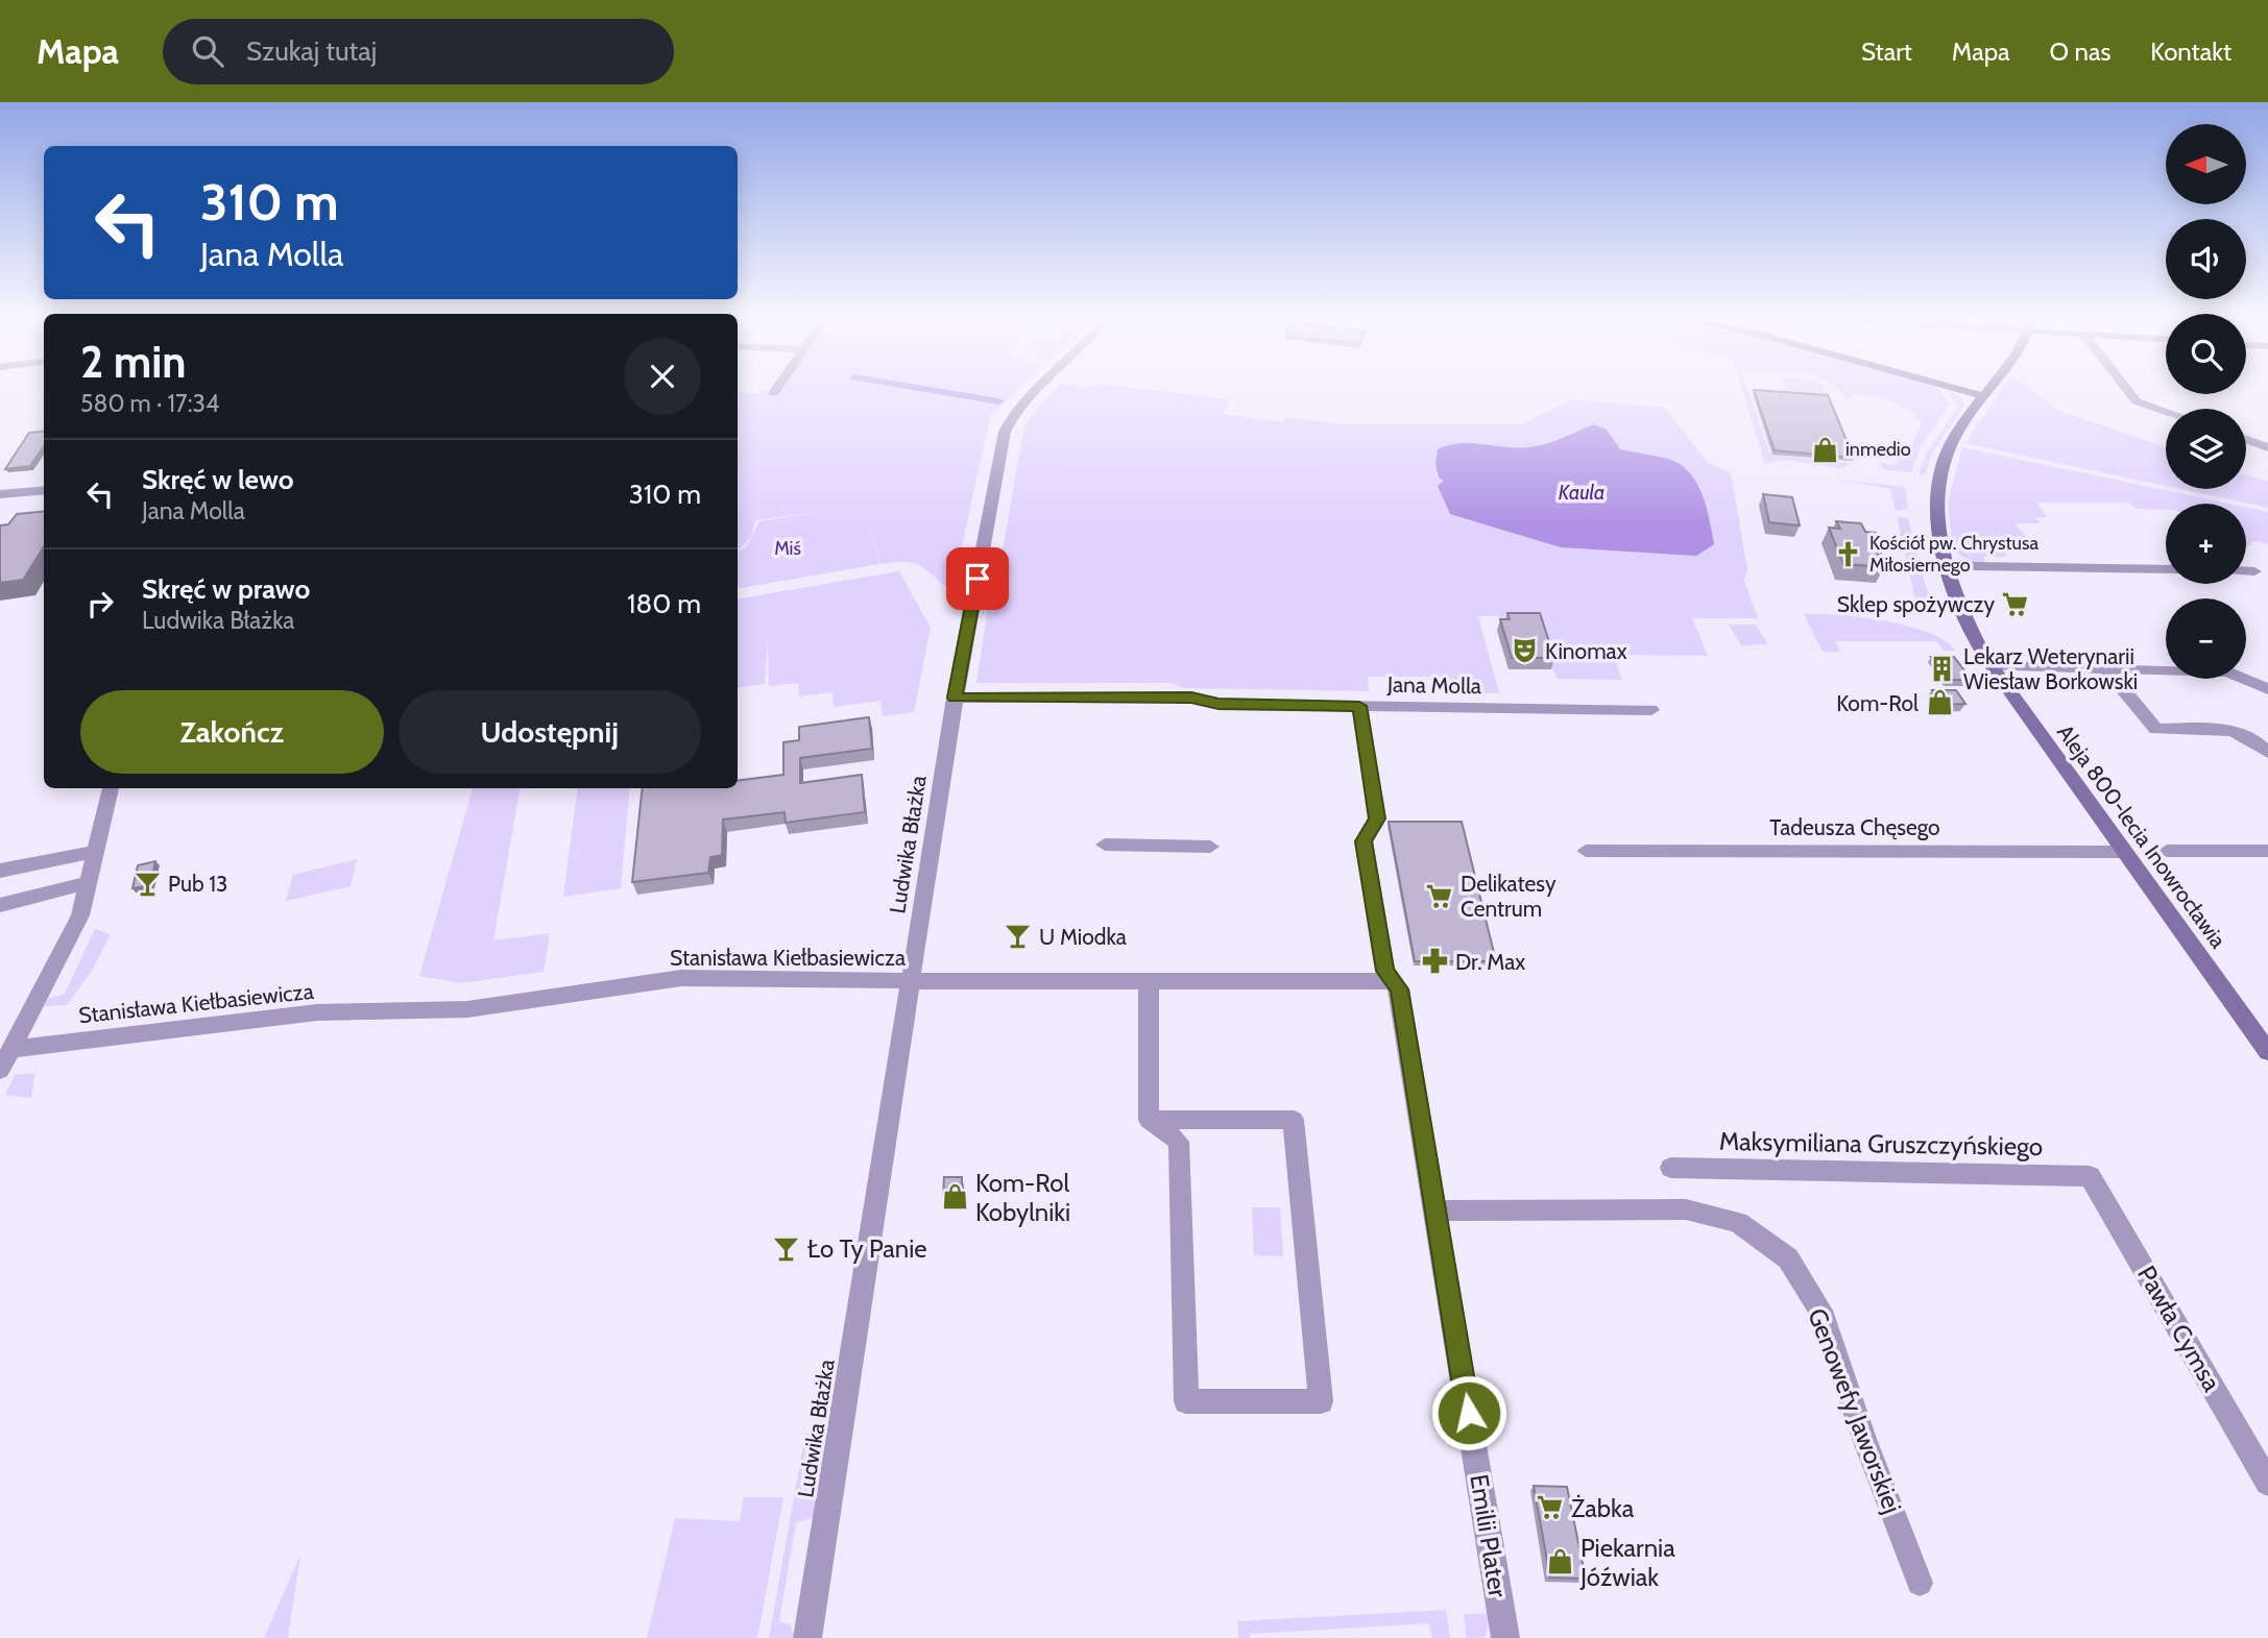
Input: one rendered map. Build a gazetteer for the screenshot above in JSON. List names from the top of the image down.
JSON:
{
  "streets": {
    "street": [
      "Jana Molla",
      "Tadeusza Chęsego",
      "Aleja 800-lecia Inowrocławia",
      "Ludwika Błażka",
      "Stanisława Kiełbasiewicza",
      "Maksymiliana Gruszczyńskiego",
      "Pawła Cymsa",
      "Genowefy Jaworskiej",
      "Emilii Plater"
    ]
  },
  "crossings": [
    ["Jana Molla", "Ludwika Błażka"],
    ["Jana Molla", "Emilii Plater"],
    ["Tadeusza Chęsego", "Aleja 800-lecia Inowrocławia"],
    ["Ludwika Błażka", "Stanisława Kiełbasiewicza"],
    ["Stanisława Kiełbasiewicza", "Emilii Plater"],
    ["Maksymiliana Gruszczyńskiego", "Pawła Cymsa"],
    ["Genowefy Jaworskiej", "Emilii Plater"]
  ],
  "water": ["Kaula"],
  "parks": ["Miś"],
  "places": {
    "shop": [
      "inmedio",
      "Kom-Rol",
      "Kom-Rol Kobylniki",
      "Piekarnia Jóźwiak"
    ],
    "church": ["Kościół pw. Chrystusa Miłosiernego"],
    "supermarket": ["Sklep spożywczy", "Delikatesy Centrum", "Żabka"],
    "theatre": ["Kinomax"],
    "building": ["Lekarz Weterynarii Wiesław Borkowski"],
    "bar": ["Pub 13", "U Miodka", "Ło Ty Panie"],
    "pharmacy": ["Dr. Max"]
  },
  "north": "left",
  "page": {
    "header": "Mapa",
    "search": "Szukaj tutaj",
    "nav": [
      "Start",
      "Mapa",
      "O nas",
      "Kontakt"
    ],
    "map_buttons": ["+", "−"],
    "turn": ["310 m", "Jana Molla"],
    "heading": ["2 min", "580 m · 17:34"],
    "list": [
      {
        "name": "Skręć w lewo",
        "note": "Jana Molla",
        "value": "310 m"
      },
      {
        "name": "Skręć w prawo",
        "note": "Ludwika Błażka",
        "value": "180 m"
      }
    ],
    "buttons": ["Zakończ", "Udostępnij"]
  }
}
